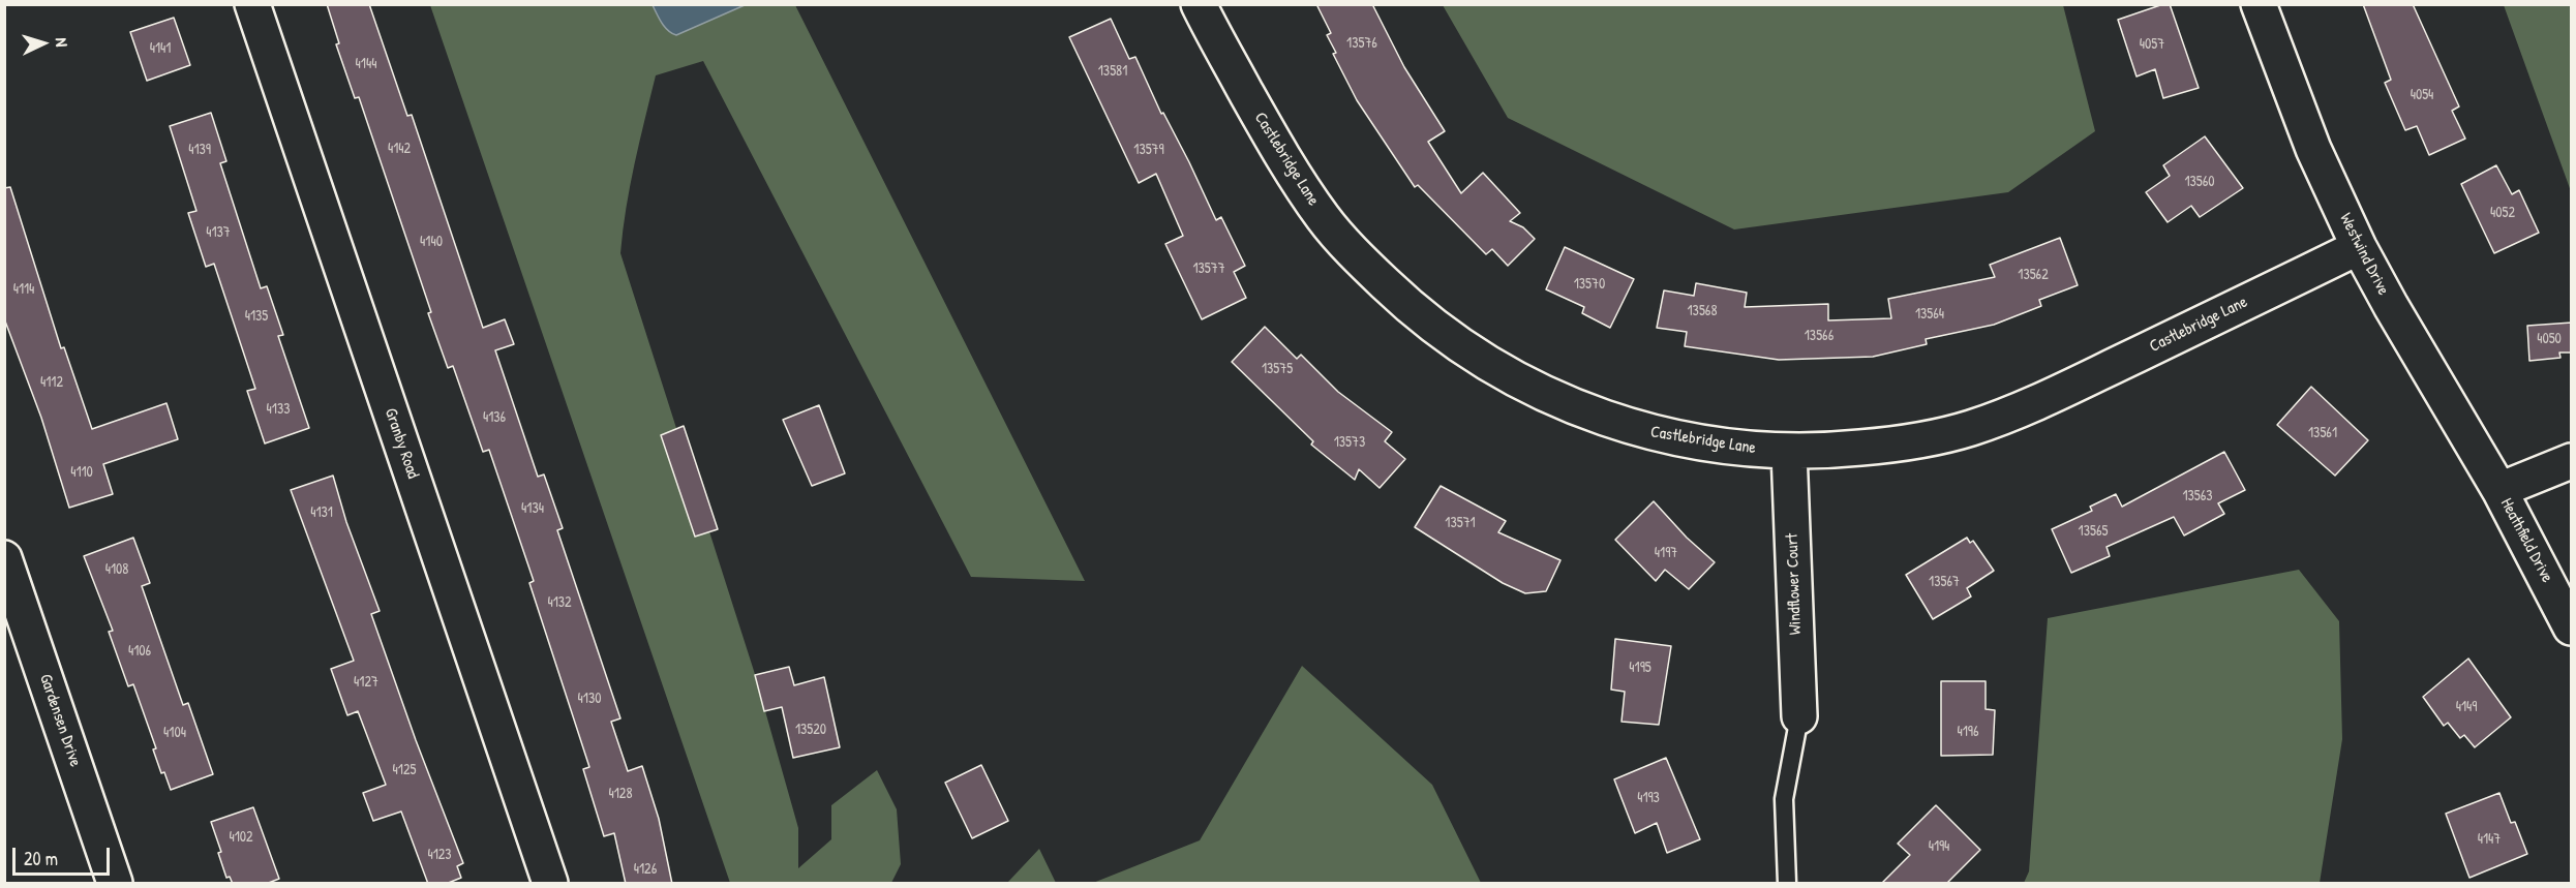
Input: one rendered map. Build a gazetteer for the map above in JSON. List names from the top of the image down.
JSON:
{
  "streets": {
    "street": [
      "Castlebridge Lane",
      "Westwind Drive",
      "Granby Road",
      "Heathfield Drive",
      "Windflower Court",
      "Gardensen Drive"
    ]
  },
  "crossings": [
    ["Castlebridge Lane", "Westwind Drive"],
    ["Castlebridge Lane", "Windflower Court"],
    ["Westwind Drive", "Heathfield Drive"]
  ],
  "house_numbers": [
    "13576",
    "4057",
    "4141",
    "4144",
    "13581",
    "4054",
    "4142",
    "4139",
    "13579",
    "13560",
    "4052",
    "4137",
    "4140",
    "13577",
    "13562",
    "13570",
    "4114",
    "13568",
    "13564",
    "4135",
    "13566",
    "4050",
    "13575",
    "4112",
    "4133",
    "4136",
    "13561",
    "13573",
    "4110",
    "13563",
    "4134",
    "4131",
    "13571",
    "13565",
    "4197",
    "4108",
    "13567",
    "4132",
    "4106",
    "4195",
    "4127",
    "4130",
    "4149",
    "13520",
    "4196",
    "4104",
    "4125",
    "4128",
    "4193",
    "4102",
    "4147",
    "4194",
    "4123",
    "4126"
  ],
  "scale_bar": "20 m",
  "north": "right"
}
